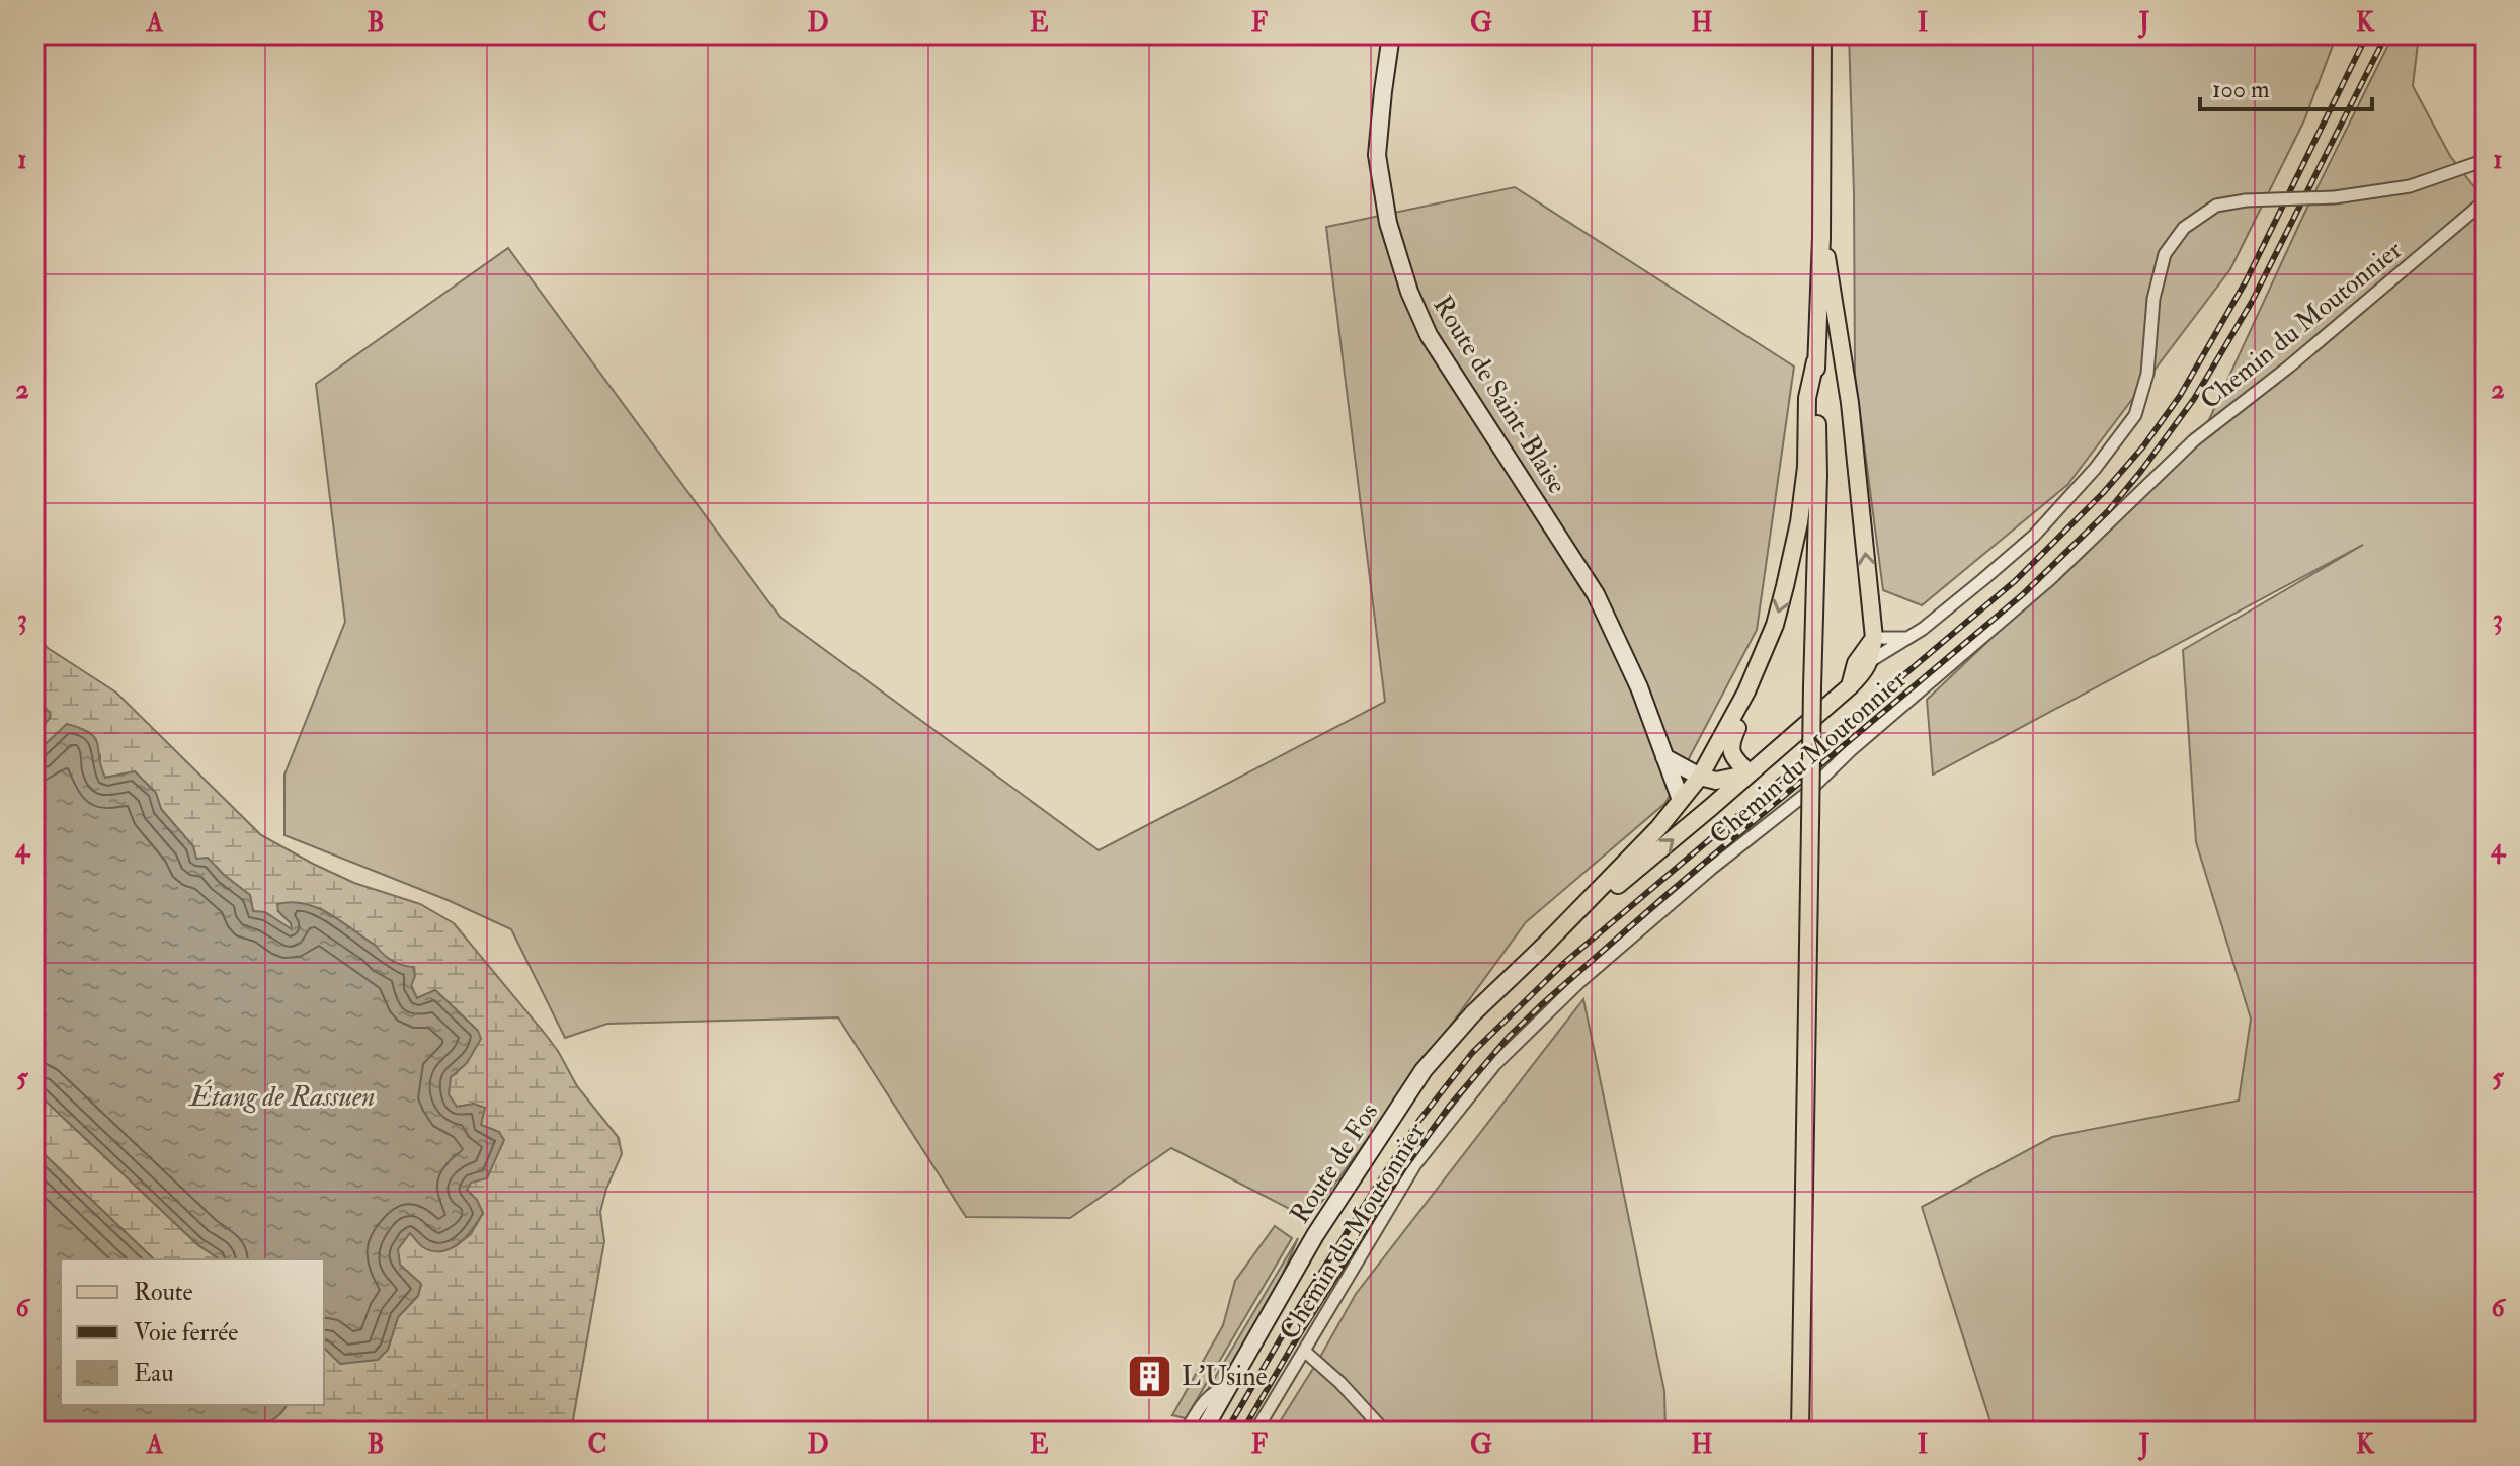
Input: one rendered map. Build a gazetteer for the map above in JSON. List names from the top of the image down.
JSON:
{
  "streets": {
    "street": ["Chemin du Moutonnier", "Route de Saint-Blaise", "Route de Fos"]
  },
  "water": ["Étang de Rassuen"],
  "places": {
    "building": ["L'Usine"]
  },
  "legend": ["Route", "Voie ferrée", "Eau"],
  "scale_bar": "100 m",
  "grid": {
    "columns": [
      "A",
      "B",
      "C",
      "D",
      "E",
      "F",
      "G",
      "H",
      "I",
      "J",
      "K"
    ],
    "rows": [
      "1",
      "2",
      "3",
      "4",
      "5",
      "6"
    ]
  }
}
